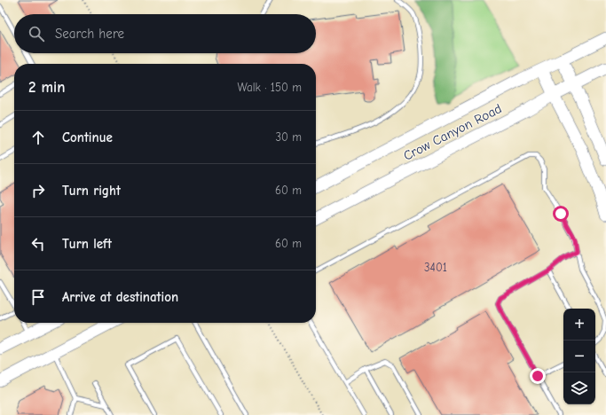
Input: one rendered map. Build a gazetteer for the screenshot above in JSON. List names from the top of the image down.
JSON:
{
  "streets": {
    "main road": ["Crow Canyon Road"]
  },
  "house_numbers": ["3401"],
  "page": {
    "search": "Search here",
    "heading": ["2 min", "Walk · 150 m"],
    "list": [
      ["Continue", "30 m"],
      ["Turn right", "60 m"],
      ["Turn left", "60 m"],
      "Arrive at destination"
    ],
    "map_buttons": ["+", "−"]
  }
}
